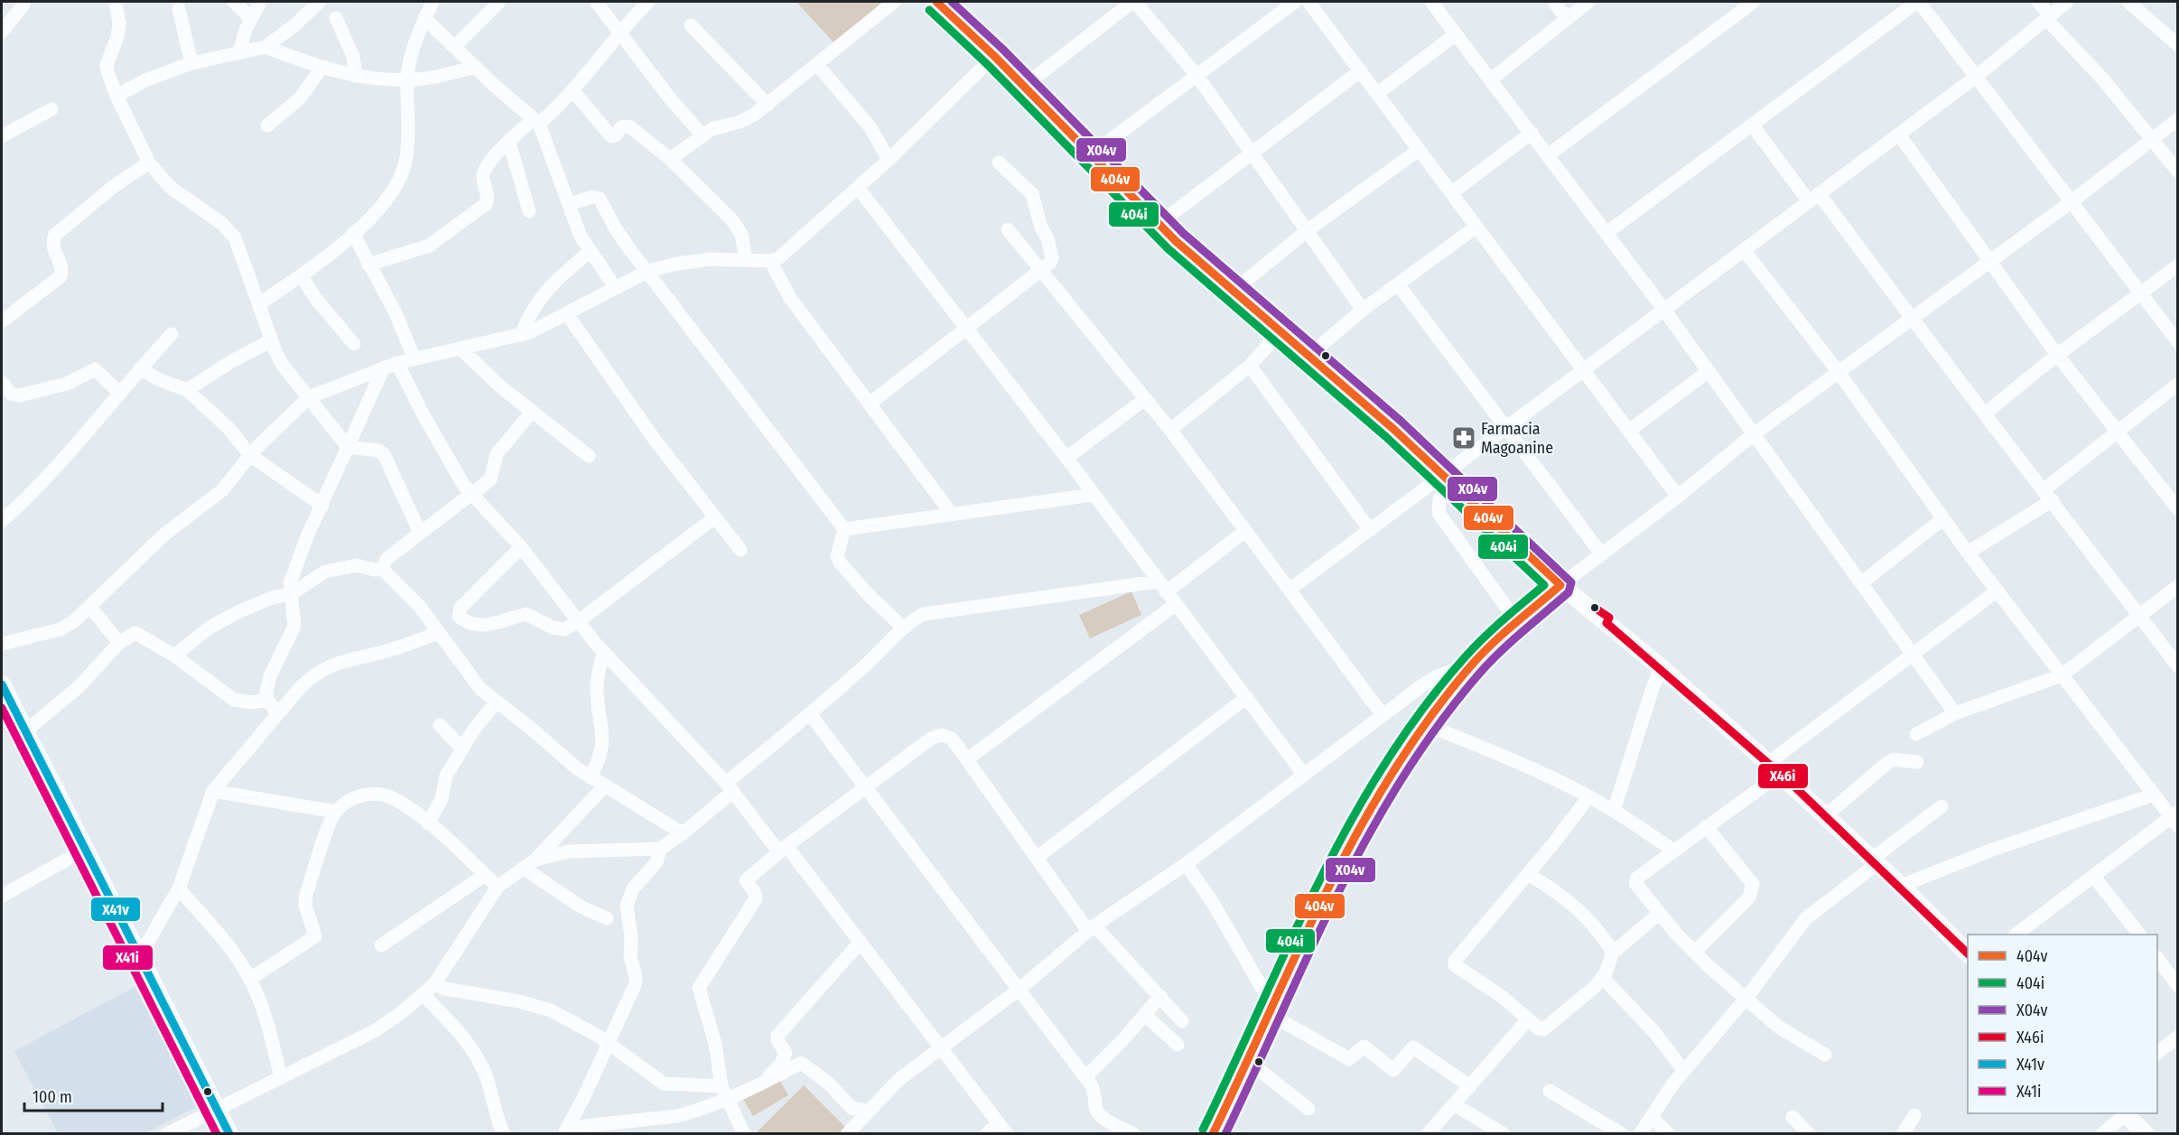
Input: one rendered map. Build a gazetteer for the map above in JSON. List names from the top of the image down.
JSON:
{
  "places": {
    "pharmacy": ["Farmacia Magoanine"]
  },
  "lines": [
    "transit line 404v",
    "transit line X04v",
    "transit line 404i",
    "transit line X46i",
    "transit line X41v",
    "transit line X41i"
  ],
  "legend": [
    "404v",
    "404i",
    "X04v",
    "X46i",
    "X41v",
    "X41i"
  ],
  "scale_bar": "100 m"
}
